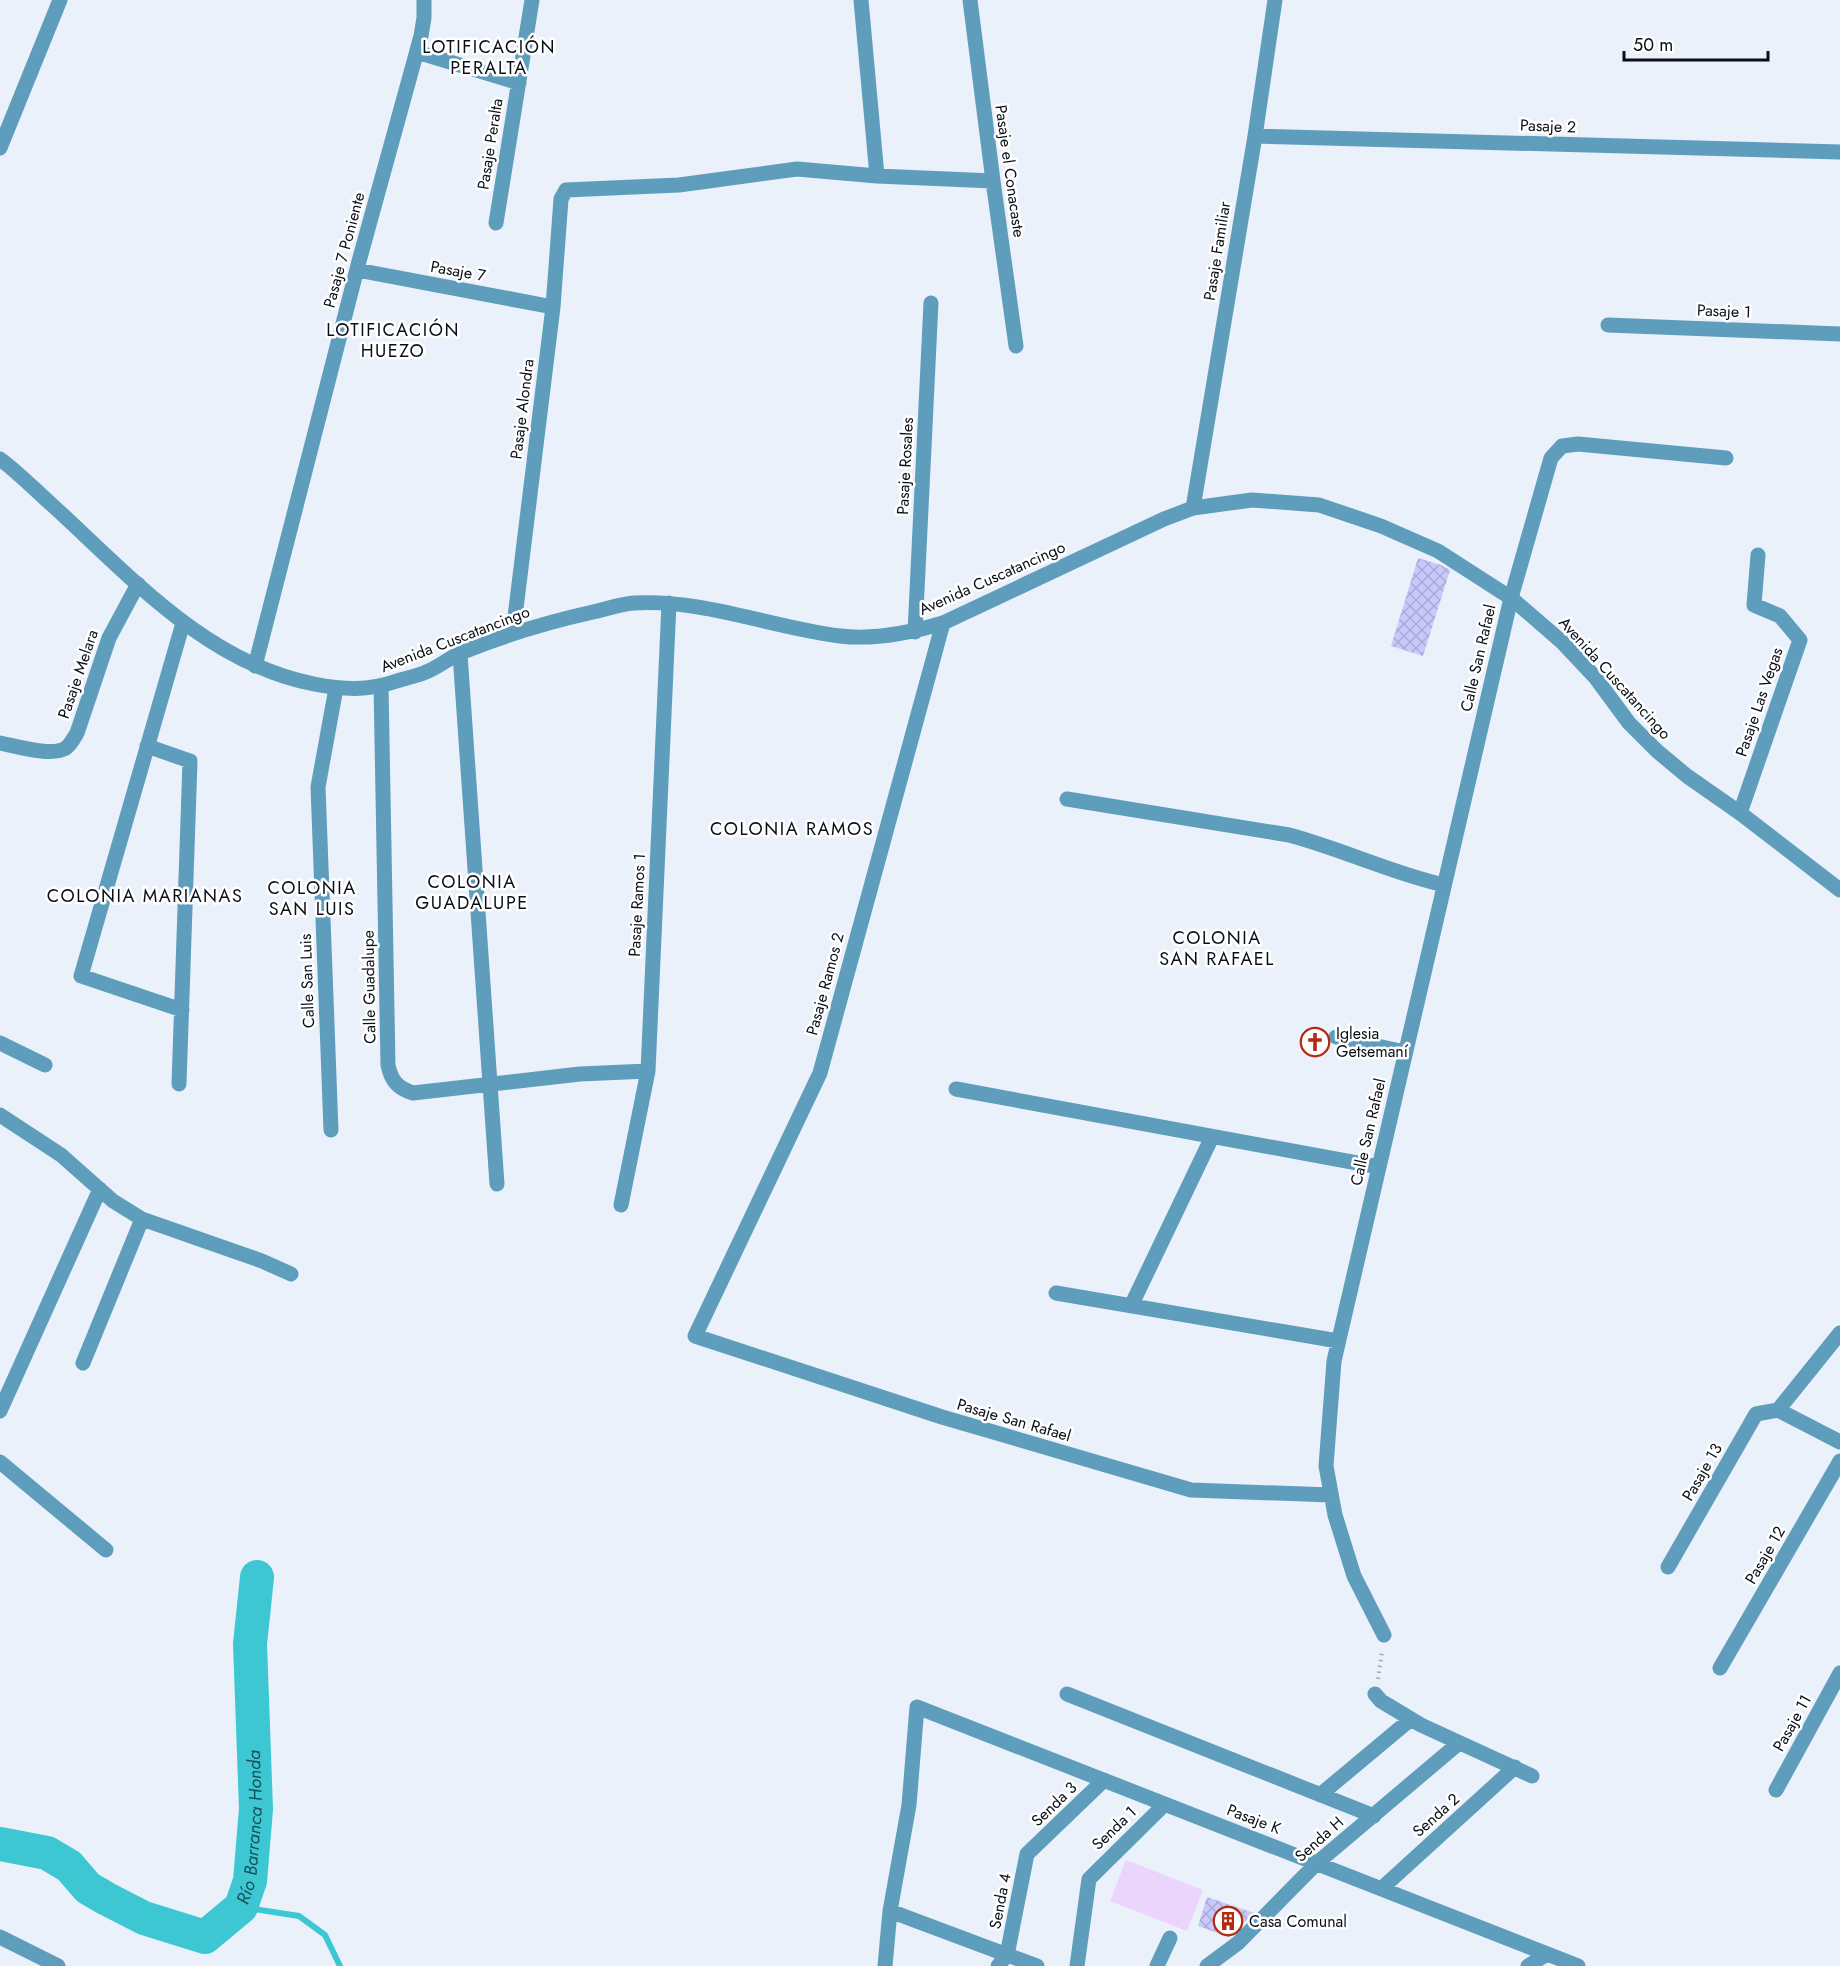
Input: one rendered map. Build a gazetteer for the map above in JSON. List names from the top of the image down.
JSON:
{
  "streets": {
    "street": [
      "Pasaje 2",
      "Pasaje Peralta",
      "Pasaje el Conacaste",
      "Pasaje 7 Poniente",
      "Pasaje Familiar",
      "Pasaje 7",
      "Pasaje 1",
      "Pasaje Alondra",
      "Pasaje Rosales",
      "Avenida Cuscatancingo",
      "Calle San Rafael",
      "Pasaje Melara",
      "Pasaje Las Vegas",
      "Pasaje Ramos 1",
      "Calle San Luis",
      "Pasaje Ramos 2",
      "Calle Guadalupe",
      "Pasaje San Rafael",
      "Pasaje 13",
      "Pasaje 12",
      "Pasaje 11",
      "Senda 3",
      "Senda 2",
      "Pasaje K",
      "Senda 1",
      "Senda H",
      "Senda 4"
    ]
  },
  "crossings": [
    ["Pasaje 2", "Pasaje Familiar"],
    ["Pasaje 7 Poniente", "Pasaje 7"],
    ["Pasaje 7 Poniente", "Avenida Cuscatancingo"],
    ["Pasaje Familiar", "Avenida Cuscatancingo"],
    ["Pasaje 7", "Pasaje Alondra"],
    ["Pasaje Alondra", "Avenida Cuscatancingo"],
    ["Pasaje Rosales", "Avenida Cuscatancingo"],
    ["Avenida Cuscatancingo", "Calle San Rafael"],
    ["Avenida Cuscatancingo", "Pasaje Melara"],
    ["Avenida Cuscatancingo", "Pasaje Las Vegas"],
    ["Avenida Cuscatancingo", "Pasaje Ramos 1"],
    ["Avenida Cuscatancingo", "Calle San Luis"],
    ["Avenida Cuscatancingo", "Pasaje Ramos 2"],
    ["Avenida Cuscatancingo", "Calle Guadalupe"],
    ["Calle San Rafael", "Pasaje San Rafael"],
    ["Pasaje Ramos 2", "Pasaje San Rafael"],
    ["Senda 3", "Pasaje K"],
    ["Senda 3", "Senda 4"],
    ["Senda 2", "Pasaje K"],
    ["Pasaje K", "Senda 1"],
    ["Pasaje K", "Senda H"]
  ],
  "districts": [
    "LOTIFICACIÓN PERALTA",
    "LOTIFICACIÓN HUEZO",
    "COLONIA RAMOS",
    "COLONIA GUADALUPE",
    "COLONIA SAN LUIS",
    "COLONIA MARIANAS",
    "COLONIA SAN RAFAEL"
  ],
  "water": ["Río Barranca Honda"],
  "places": {
    "church": ["Iglesia Getsemaní"],
    "building": ["Casa Comunal"]
  },
  "scale_bar": "50 m"
}
